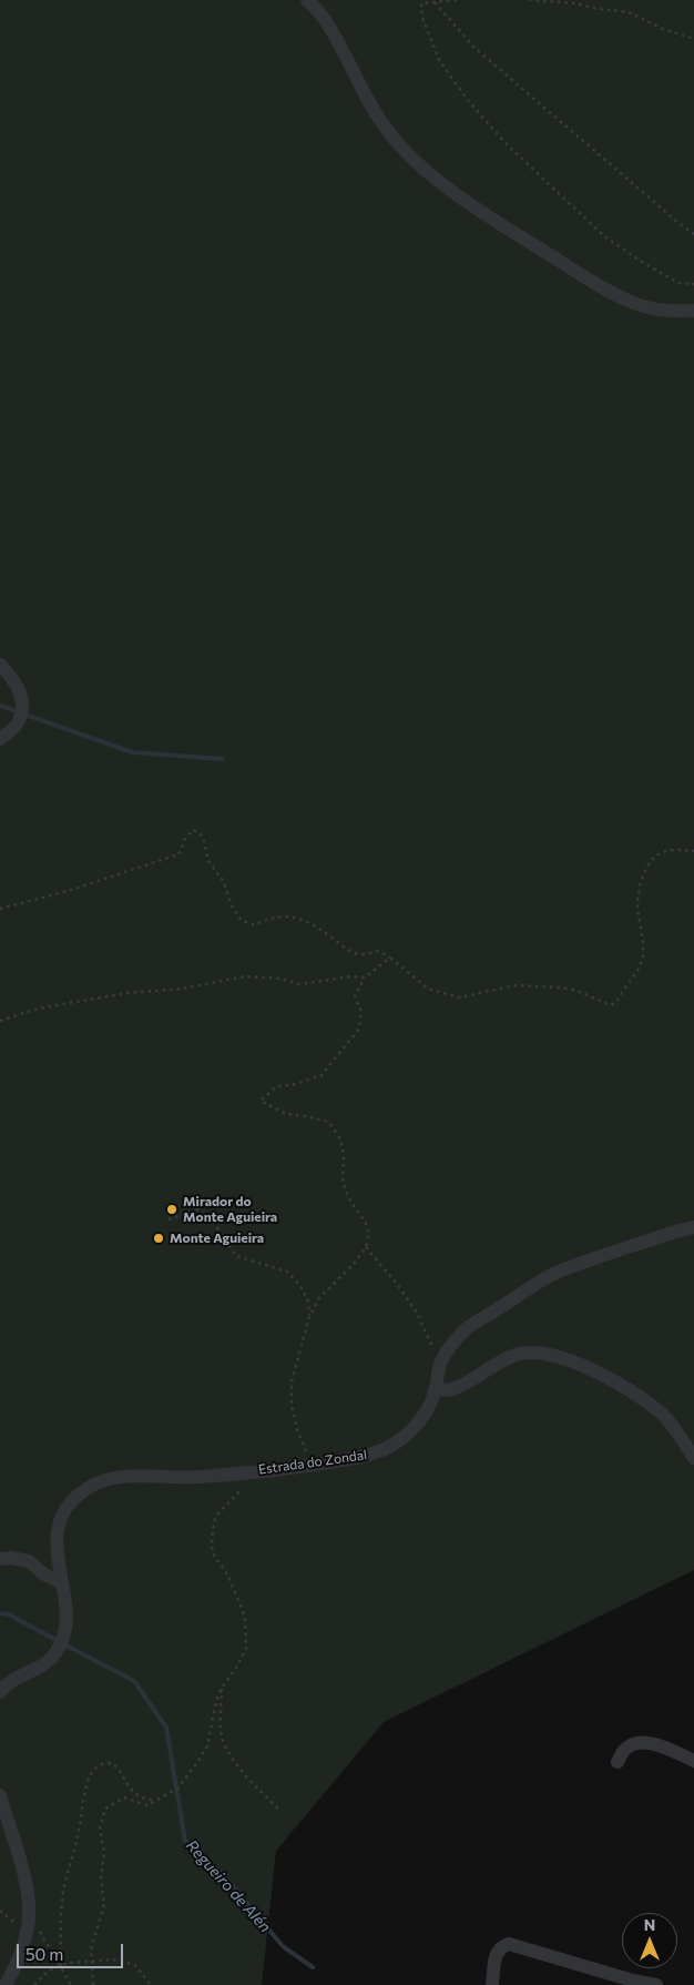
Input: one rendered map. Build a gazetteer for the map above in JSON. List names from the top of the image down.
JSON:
{
  "streets": {
    "street": ["Estrada do Zondal"]
  },
  "water": ["Regueiro de Alén"],
  "places": ["Mirador do Monte Aguieira", "Monte Aguieira"],
  "scale_bar": "50 m",
  "north": "top"
}
